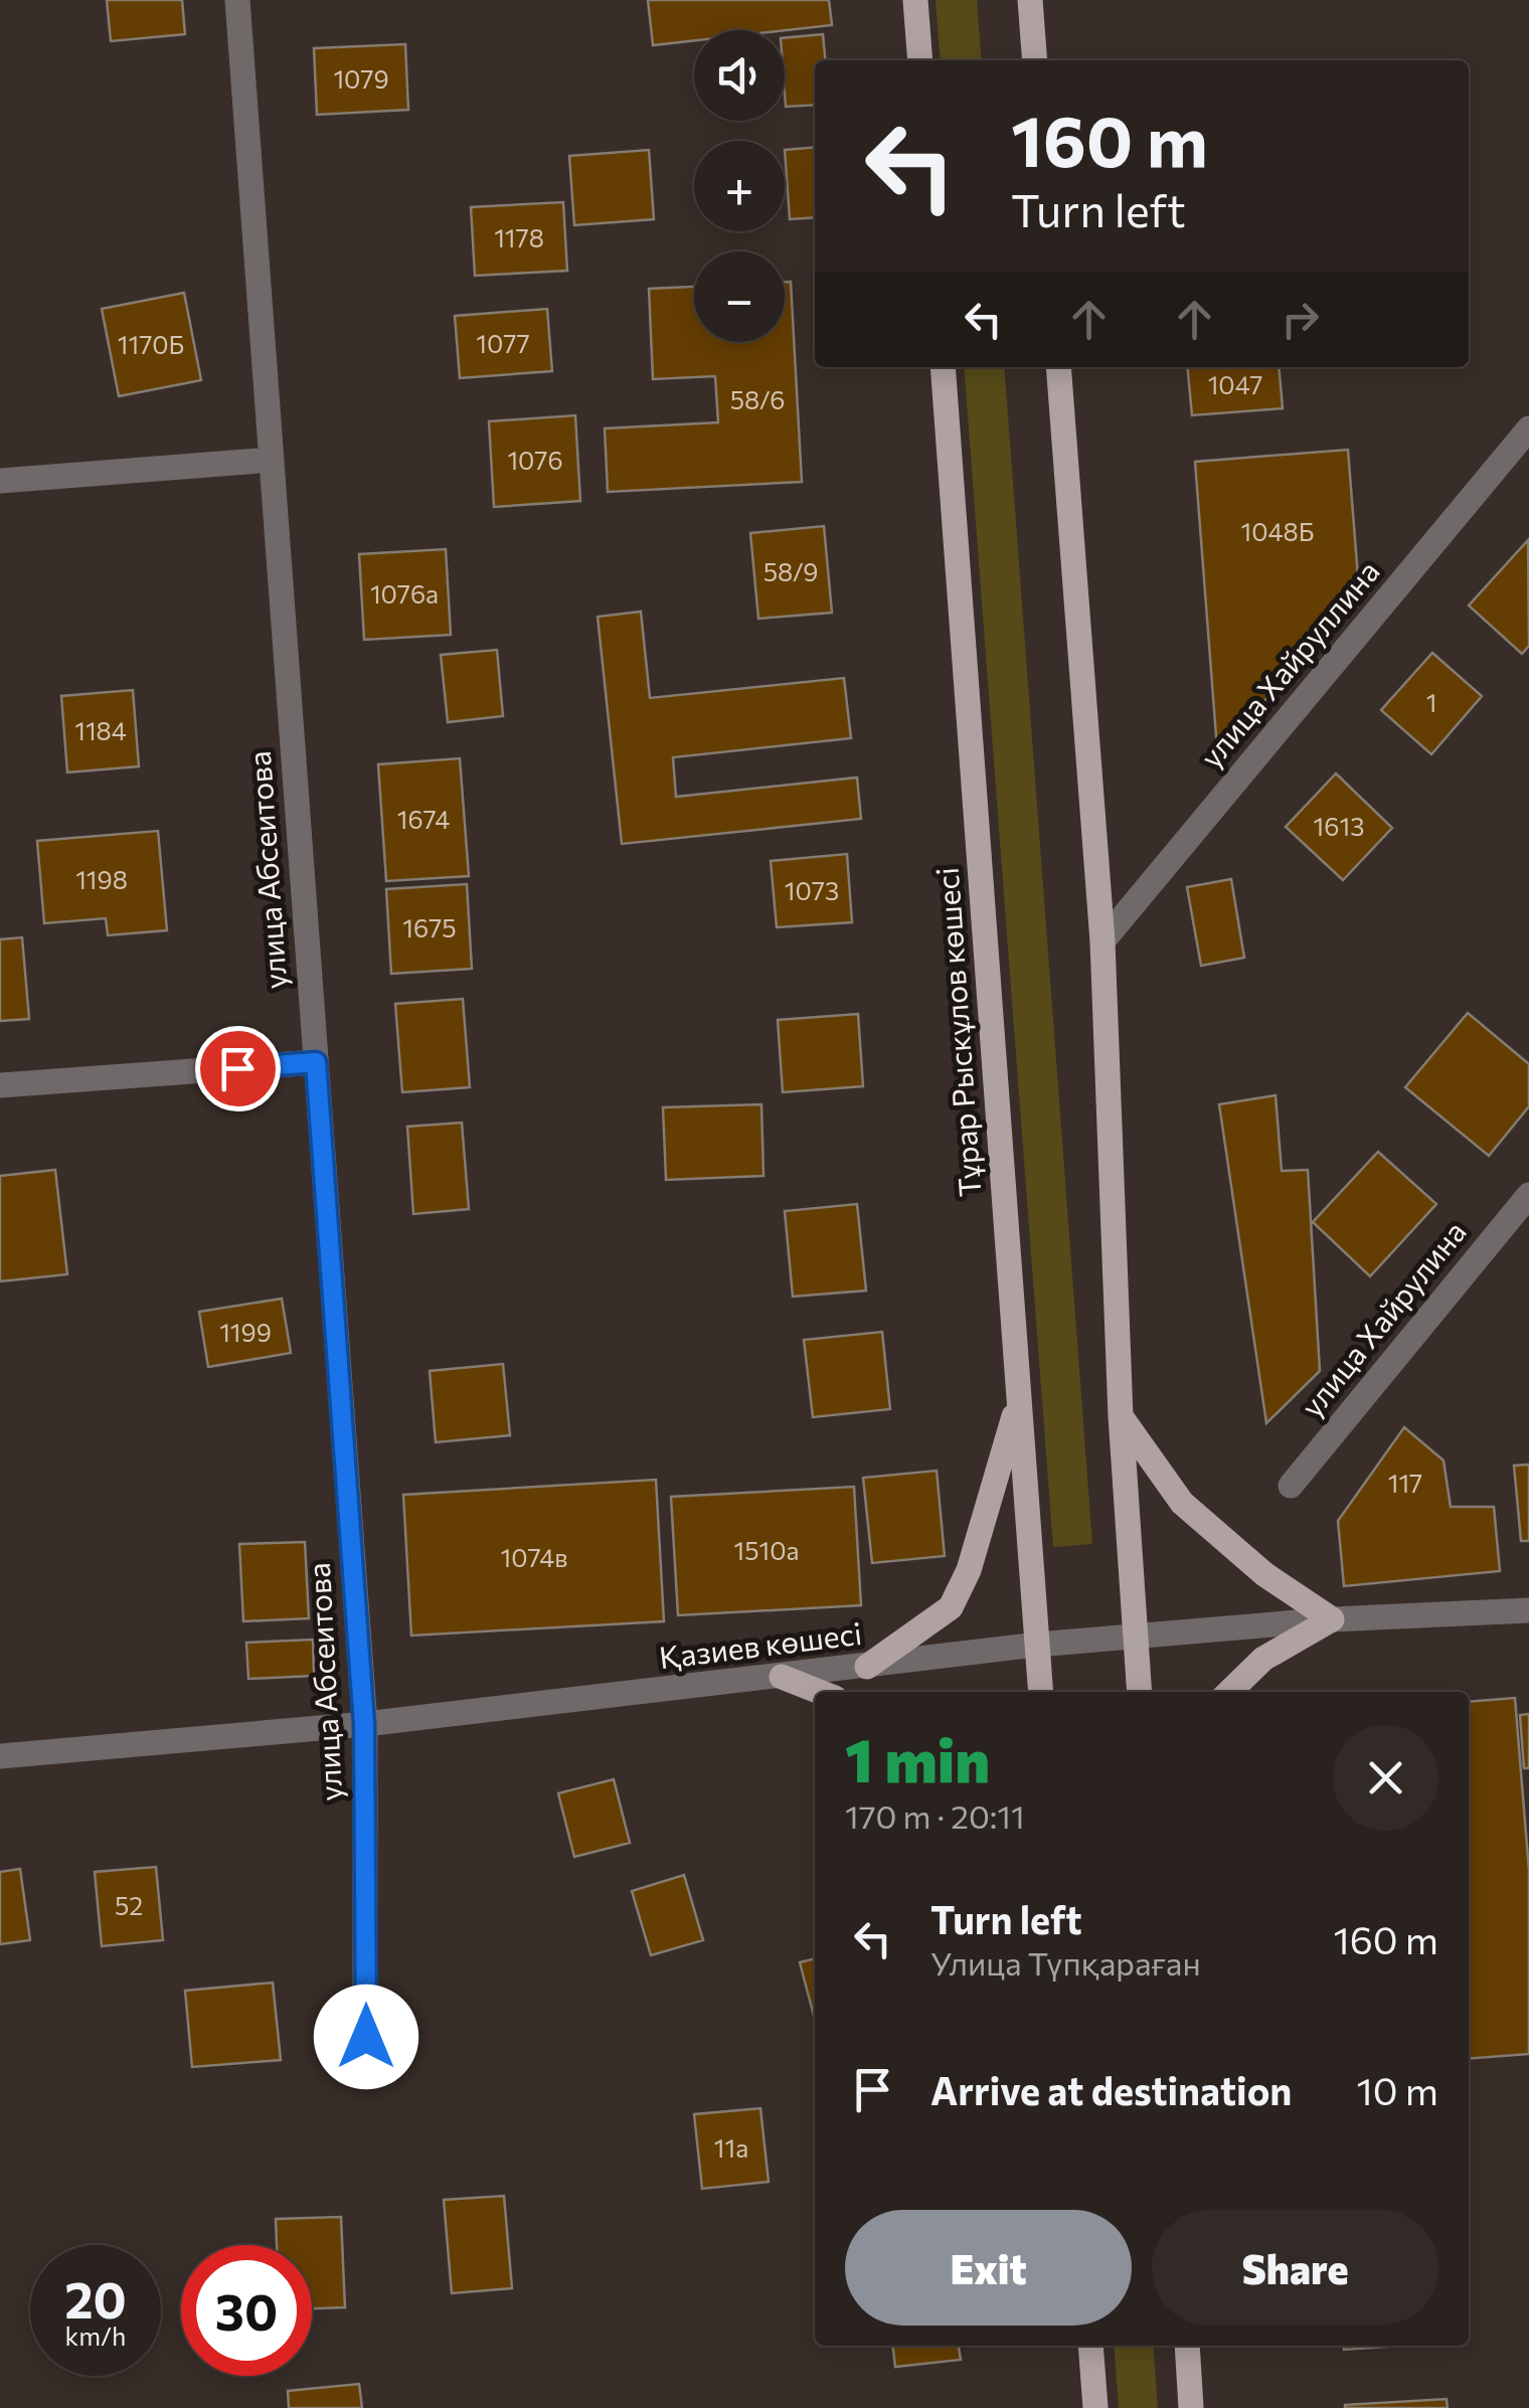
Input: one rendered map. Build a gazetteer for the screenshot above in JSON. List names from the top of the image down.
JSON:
{
  "streets": {
    "main road": ["Тұрар Рыскұлов көшесі"],
    "street": [
      "улица Хайруллина",
      "улица Абсеитова",
      "улица Хайрулина",
      "Қазиев көшесі"
    ]
  },
  "crossings": [
    ["улица Абсеитова", "Қазиев көшесі"],
    ["Тұрар Рыскұлов көшесі", "Қазиев көшесі"]
  ],
  "house_numbers": [
    "1079",
    "1178",
    "1077",
    "1170Б",
    "1047",
    "58/6",
    "1076",
    "1048Б",
    "58/9",
    "1076а",
    "1",
    "1184",
    "1674",
    "1613",
    "1198",
    "1073",
    "1675",
    "1199",
    "117",
    "1510а",
    "1074в",
    "52",
    "11а"
  ],
  "page": {
    "map_buttons": ["+", "−"],
    "turn": ["160 m", "Turn left"],
    "heading": ["1 min", "170 m · 20:11"],
    "list": [
      {
        "name": "Turn left",
        "note": "Улица Түпқараған",
        "value": "160 m"
      },
      {
        "name": "Arrive at destination",
        "value": "10 m"
      }
    ],
    "buttons": ["Exit", "Share"],
    "speed": "20 km/h",
    "limit": "30"
  }
}
